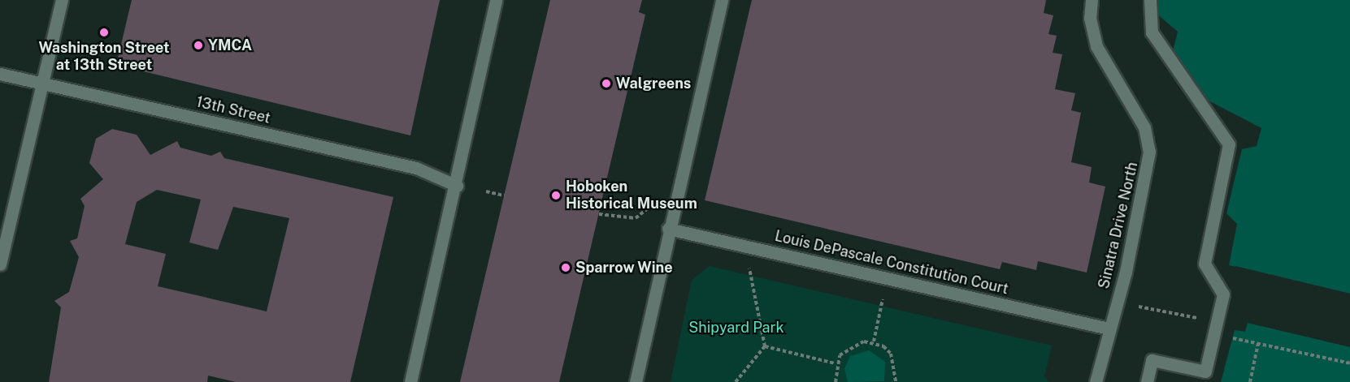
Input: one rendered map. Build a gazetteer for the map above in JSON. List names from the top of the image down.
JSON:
{
  "streets": {
    "street": ["13th Street", "Sinatra Drive North", "Louis DePascale Constitution Court"]
  },
  "crossings": [
    ["Sinatra Drive North", "Louis DePascale Constitution Court"]
  ],
  "parks": ["Shipyard Park"],
  "places": [
    "Washington Street at 13th Street",
    "YMCA",
    "Walgreens",
    "Hoboken Historical Museum",
    "Sparrow Wine"
  ]
}
